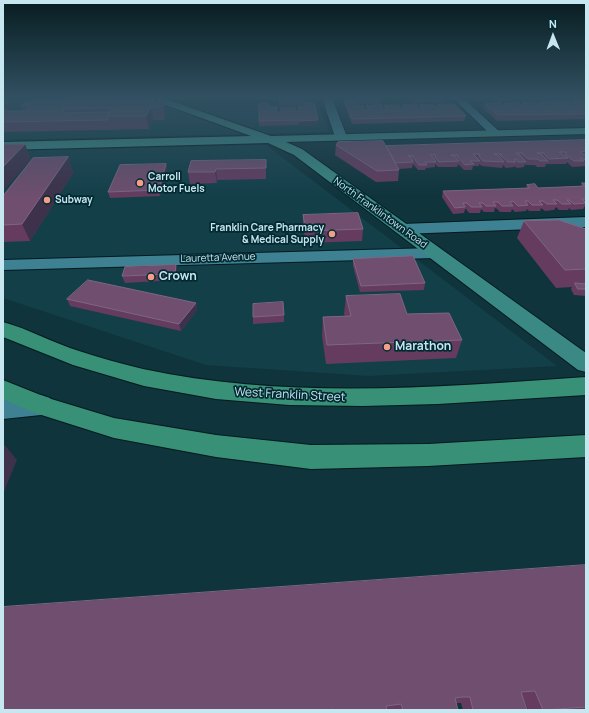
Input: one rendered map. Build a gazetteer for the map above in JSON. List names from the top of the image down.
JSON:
{
  "streets": {
    "main road": ["North Franklintown Road", "West Franklin Street"],
    "street": ["Lauretta Avenue"]
  },
  "crossings": [
    ["North Franklintown Road", "Lauretta Avenue"]
  ],
  "places": [
    "Carroll Motor Fuels",
    "Subway",
    "Franklin Care Pharmacy & Medical Supply",
    "Crown",
    "Marathon"
  ],
  "north": "top"
}
